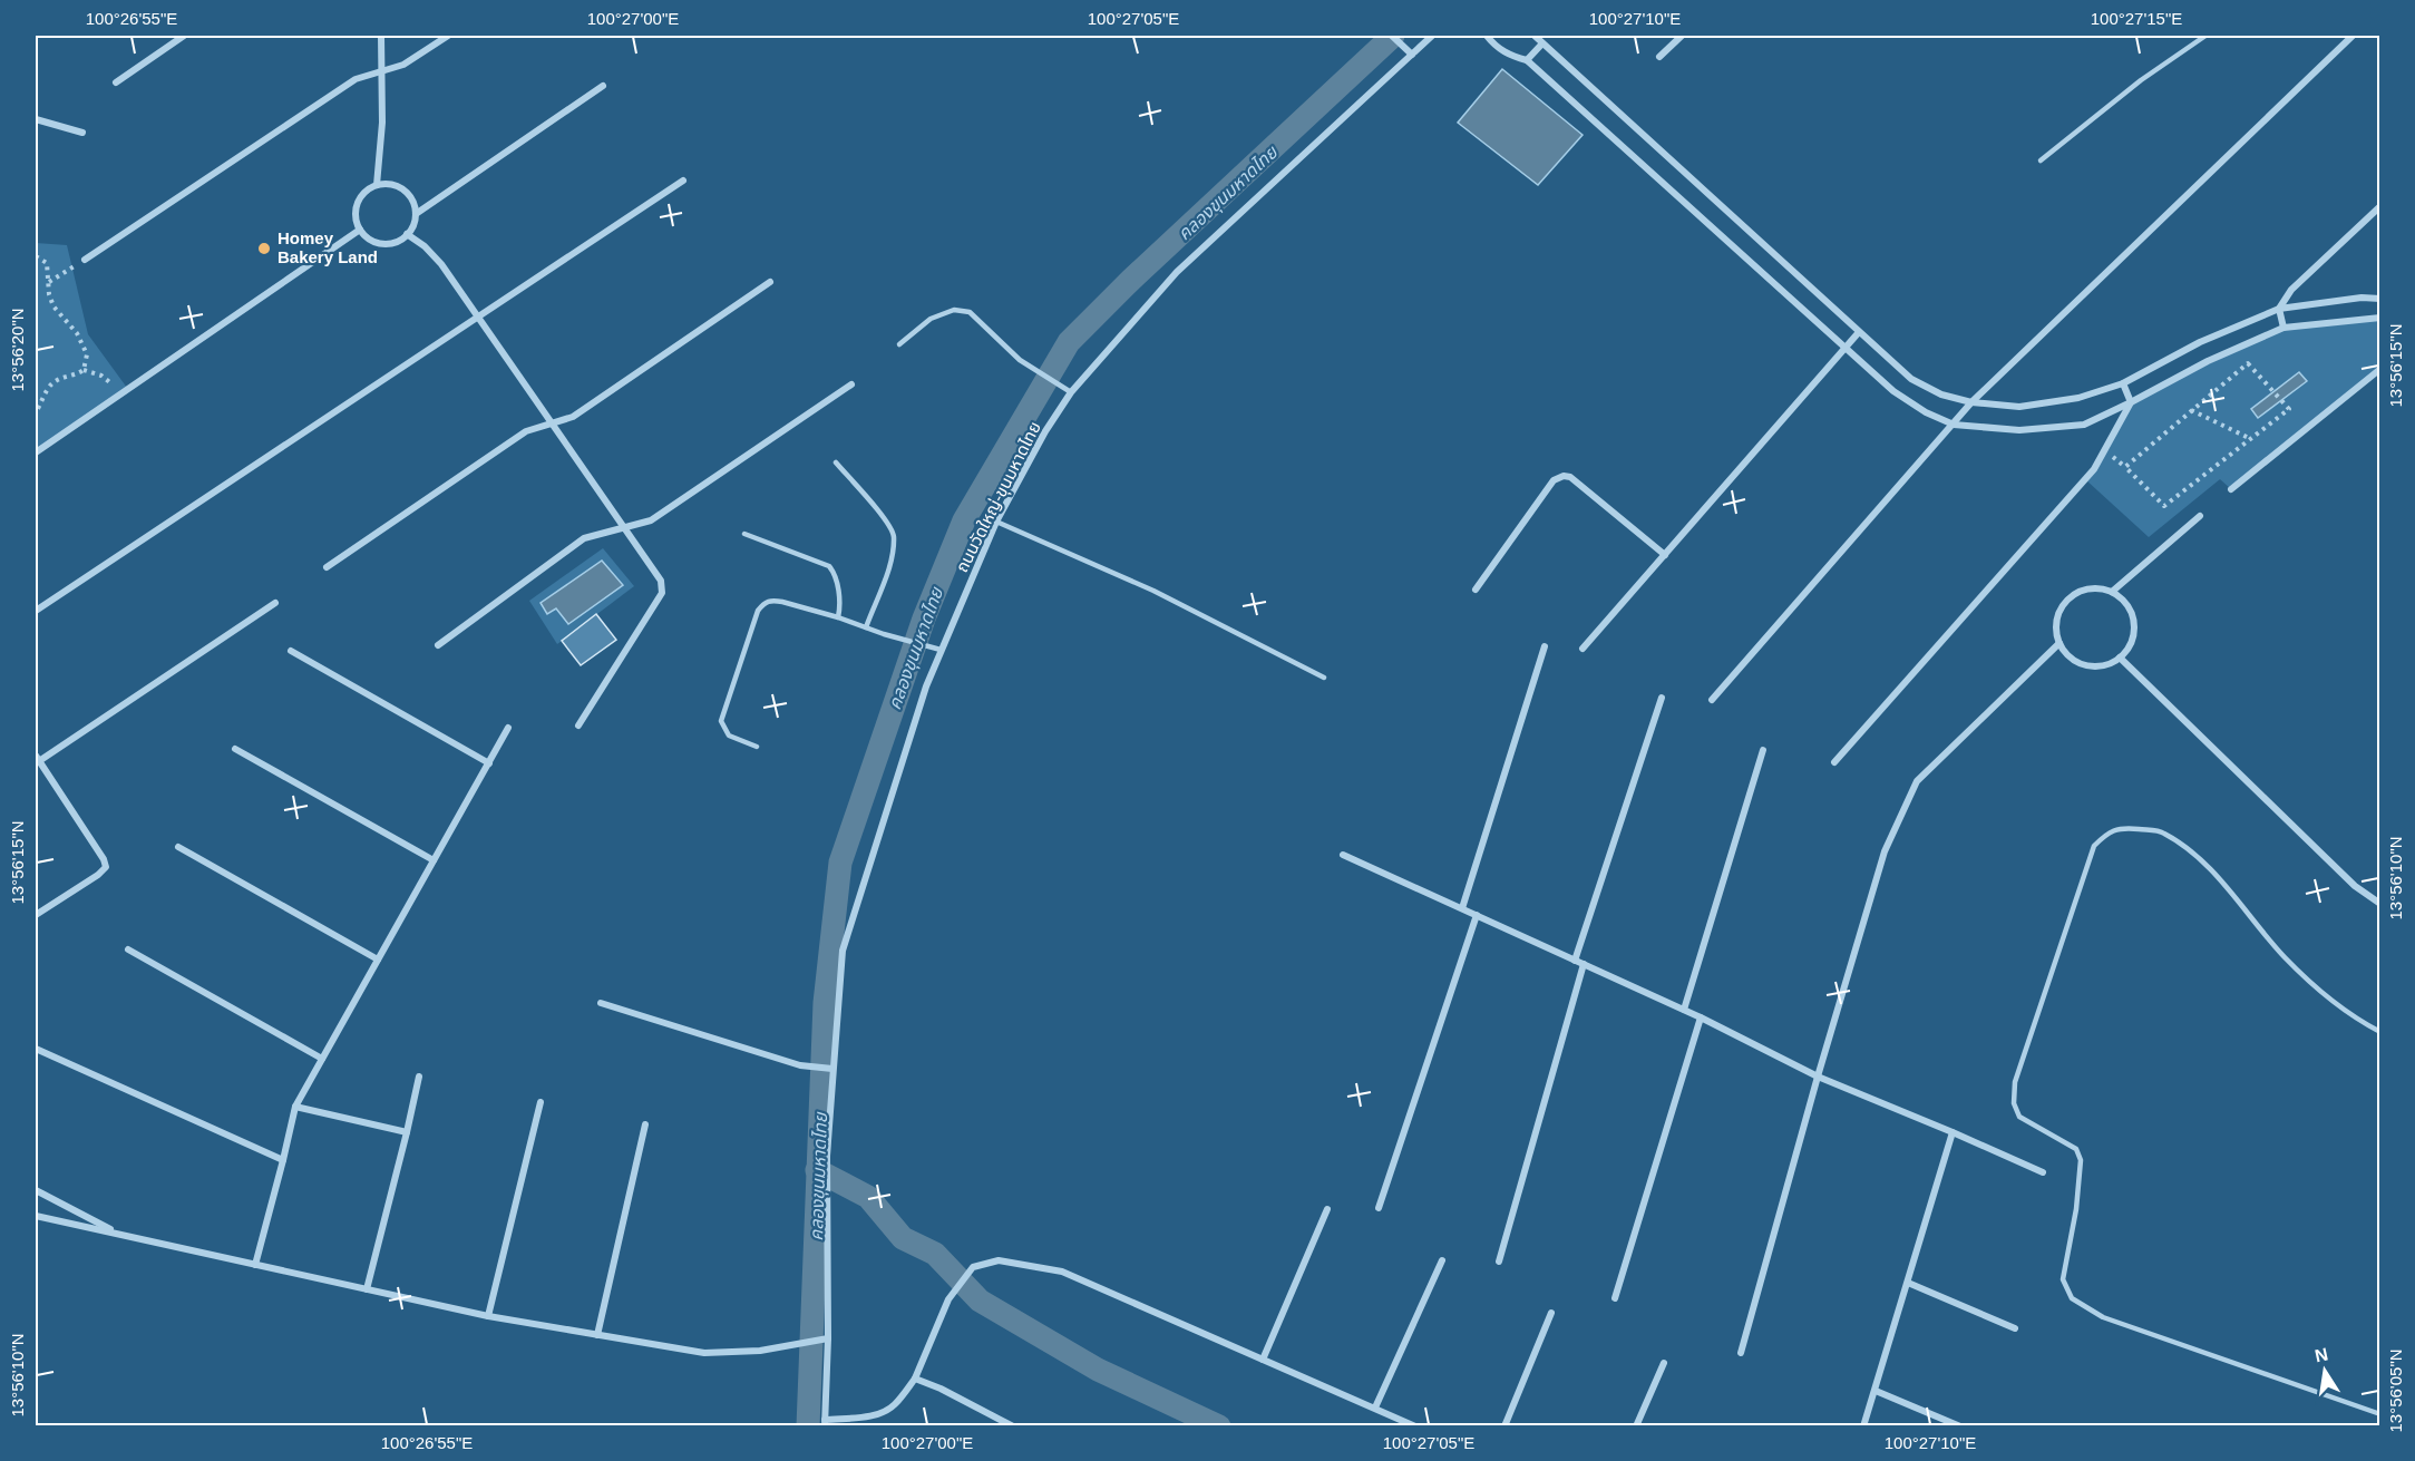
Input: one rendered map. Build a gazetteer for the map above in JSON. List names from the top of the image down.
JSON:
{
  "streets": {
    "street": ["ถนนวัดใหญ่-ขุนมหาดไทย"]
  },
  "water": ["คลองขุนมหาดไทย"],
  "places": ["Homey Bakery Land"],
  "north": "top",
  "coordinates": [
    "100°26'55\"E",
    "100°27'00\"E",
    "100°27'05\"E",
    "100°27'10\"E",
    "100°27'15\"E",
    "13°56'20\"N",
    "13°56'15\"N",
    "13°56'10\"N",
    "13°56'05\"N"
  ]
}
